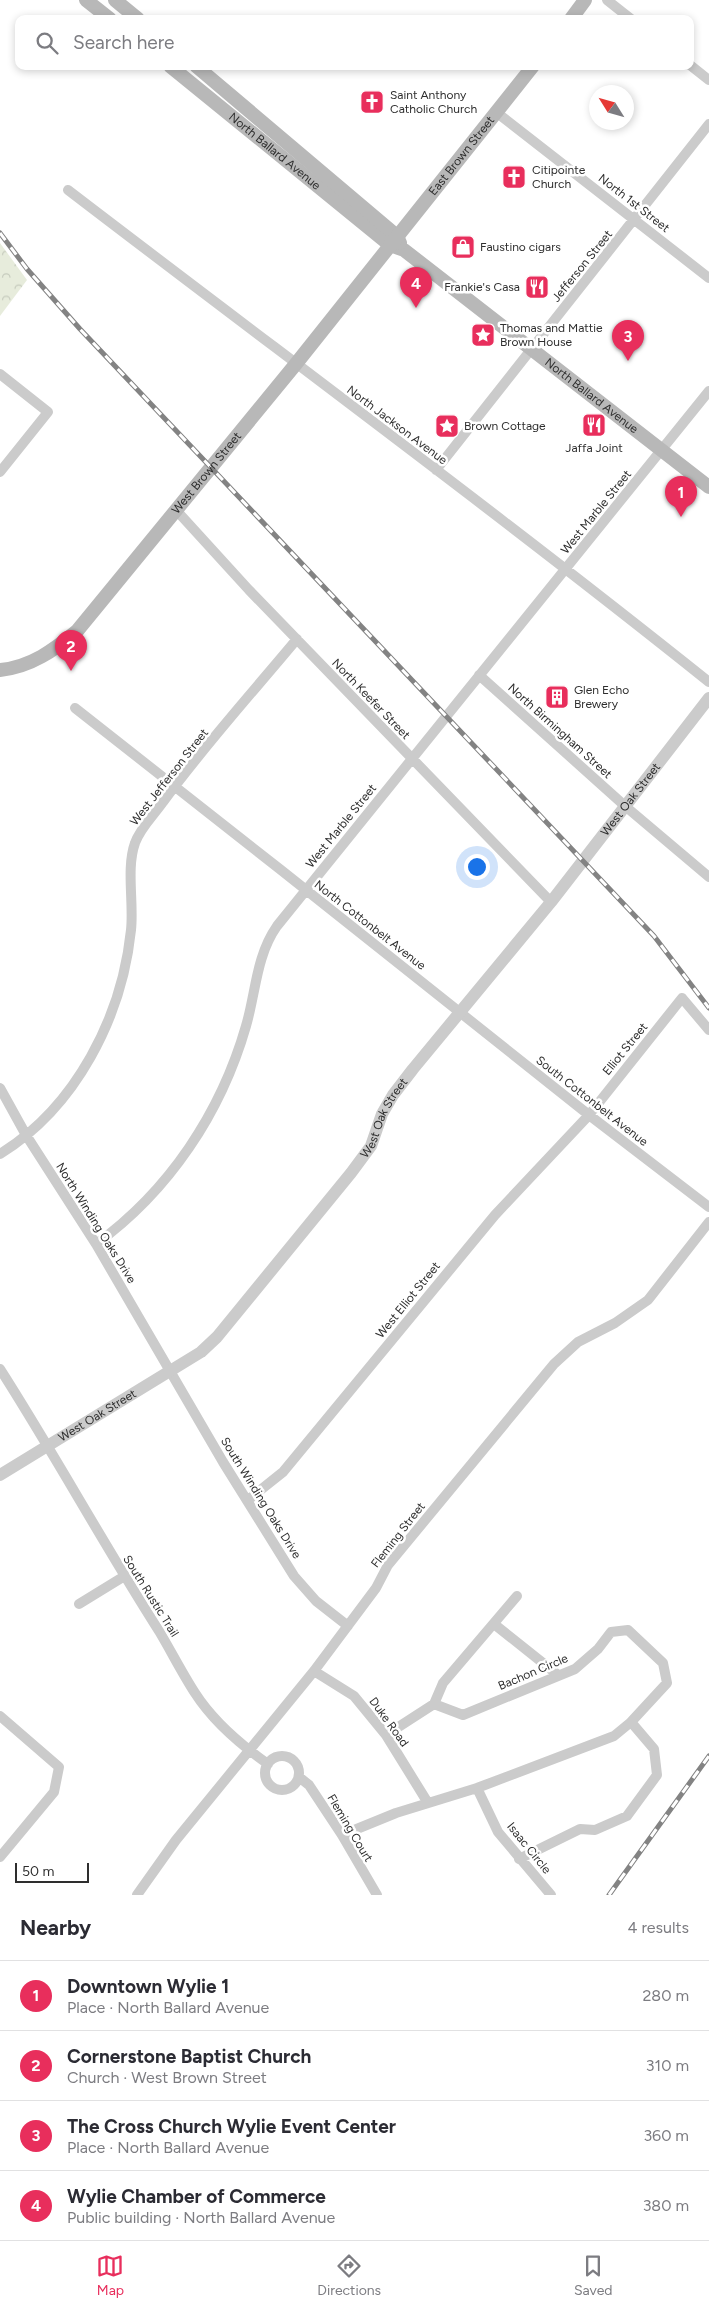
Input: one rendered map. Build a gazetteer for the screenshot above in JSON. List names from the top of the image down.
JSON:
{
  "streets": {
    "main road": ["North Ballard Avenue", "East Brown Street", "West Brown Street"],
    "street": [
      "North 1st Street",
      "Jefferson Street",
      "North Jackson Avenue",
      "West Marble Street",
      "North Keefer Street",
      "North Birmingham Street",
      "West Jefferson Street",
      "West Oak Street",
      "North Cottonbelt Avenue",
      "Elliot Street",
      "South Cottonbelt Avenue",
      "North Winding Oaks Drive",
      "West Elliot Street",
      "South Winding Oaks Drive",
      "Fleming Street",
      "South Rustic Trail",
      "Bachon Circle",
      "Duke Road",
      "Fleming Court",
      "Isaac Circle"
    ]
  },
  "crossings": [
    ["North Ballard Avenue", "East Brown Street"],
    ["North Ballard Avenue", "Jefferson Street"],
    ["North Ballard Avenue", "West Brown Street"],
    ["North Ballard Avenue", "West Marble Street"],
    ["East Brown Street", "North 1st Street"],
    ["East Brown Street", "West Brown Street"],
    ["North 1st Street", "Jefferson Street"],
    ["Jefferson Street", "North Jackson Avenue"],
    ["North Jackson Avenue", "West Brown Street"],
    ["North Jackson Avenue", "West Marble Street"],
    ["West Brown Street", "North Keefer Street"],
    ["West Marble Street", "North Keefer Street"],
    ["West Marble Street", "North Birmingham Street"],
    ["West Marble Street", "North Cottonbelt Avenue"],
    ["West Marble Street", "North Winding Oaks Drive"],
    ["North Keefer Street", "West Jefferson Street"],
    ["North Keefer Street", "West Oak Street"],
    ["North Birmingham Street", "West Oak Street"],
    ["West Jefferson Street", "North Cottonbelt Avenue"],
    ["West Jefferson Street", "North Winding Oaks Drive"],
    ["West Oak Street", "North Cottonbelt Avenue"],
    ["West Oak Street", "South Cottonbelt Avenue"],
    ["West Oak Street", "North Winding Oaks Drive"],
    ["West Oak Street", "South Winding Oaks Drive"],
    ["West Oak Street", "South Rustic Trail"],
    ["North Cottonbelt Avenue", "South Cottonbelt Avenue"],
    ["Elliot Street", "South Cottonbelt Avenue"],
    ["Elliot Street", "West Elliot Street"],
    ["South Cottonbelt Avenue", "West Elliot Street"],
    ["North Winding Oaks Drive", "South Winding Oaks Drive"],
    ["West Elliot Street", "South Winding Oaks Drive"],
    ["South Winding Oaks Drive", "Fleming Street"],
    ["Fleming Street", "South Rustic Trail"],
    ["Fleming Street", "Duke Road"],
    ["Bachon Circle", "Duke Road"],
    ["Bachon Circle", "Fleming Court"],
    ["Bachon Circle", "Isaac Circle"]
  ],
  "places": {
    "church": ["Saint Anthony Catholic Church", "Citipointe Church"],
    "shop": ["Faustino cigars"],
    "restaurant": ["Frankie's Casa", "Jaffa Joint"],
    "place": ["Thomas and Mattie Brown House", "Brown Cottage"],
    "building": ["Glen Echo Brewery"]
  },
  "scale_bar": "50 m",
  "north": "top left",
  "page": {
    "search": "Search here",
    "pins": [
      "4",
      "3",
      "1",
      "2"
    ],
    "scale": "50 m",
    "heading": ["Nearby", "4 results"],
    "list": [
      {
        "mark": "1",
        "name": "Downtown Wylie 1",
        "note": "Place · North Ballard Avenue",
        "value": "280 m"
      },
      {
        "mark": "2",
        "name": "Cornerstone Baptist Church",
        "note": "Church · West Brown Street",
        "value": "310 m"
      },
      {
        "mark": "3",
        "name": "The Cross Church Wylie Event Center",
        "note": "Place · North Ballard Avenue",
        "value": "360 m"
      },
      {
        "mark": "4",
        "name": "Wylie Chamber of Commerce",
        "note": "Public building · North Ballard Avenue",
        "value": "380 m"
      }
    ],
    "nav": ["Map", "Directions", "Saved"]
  }
}
